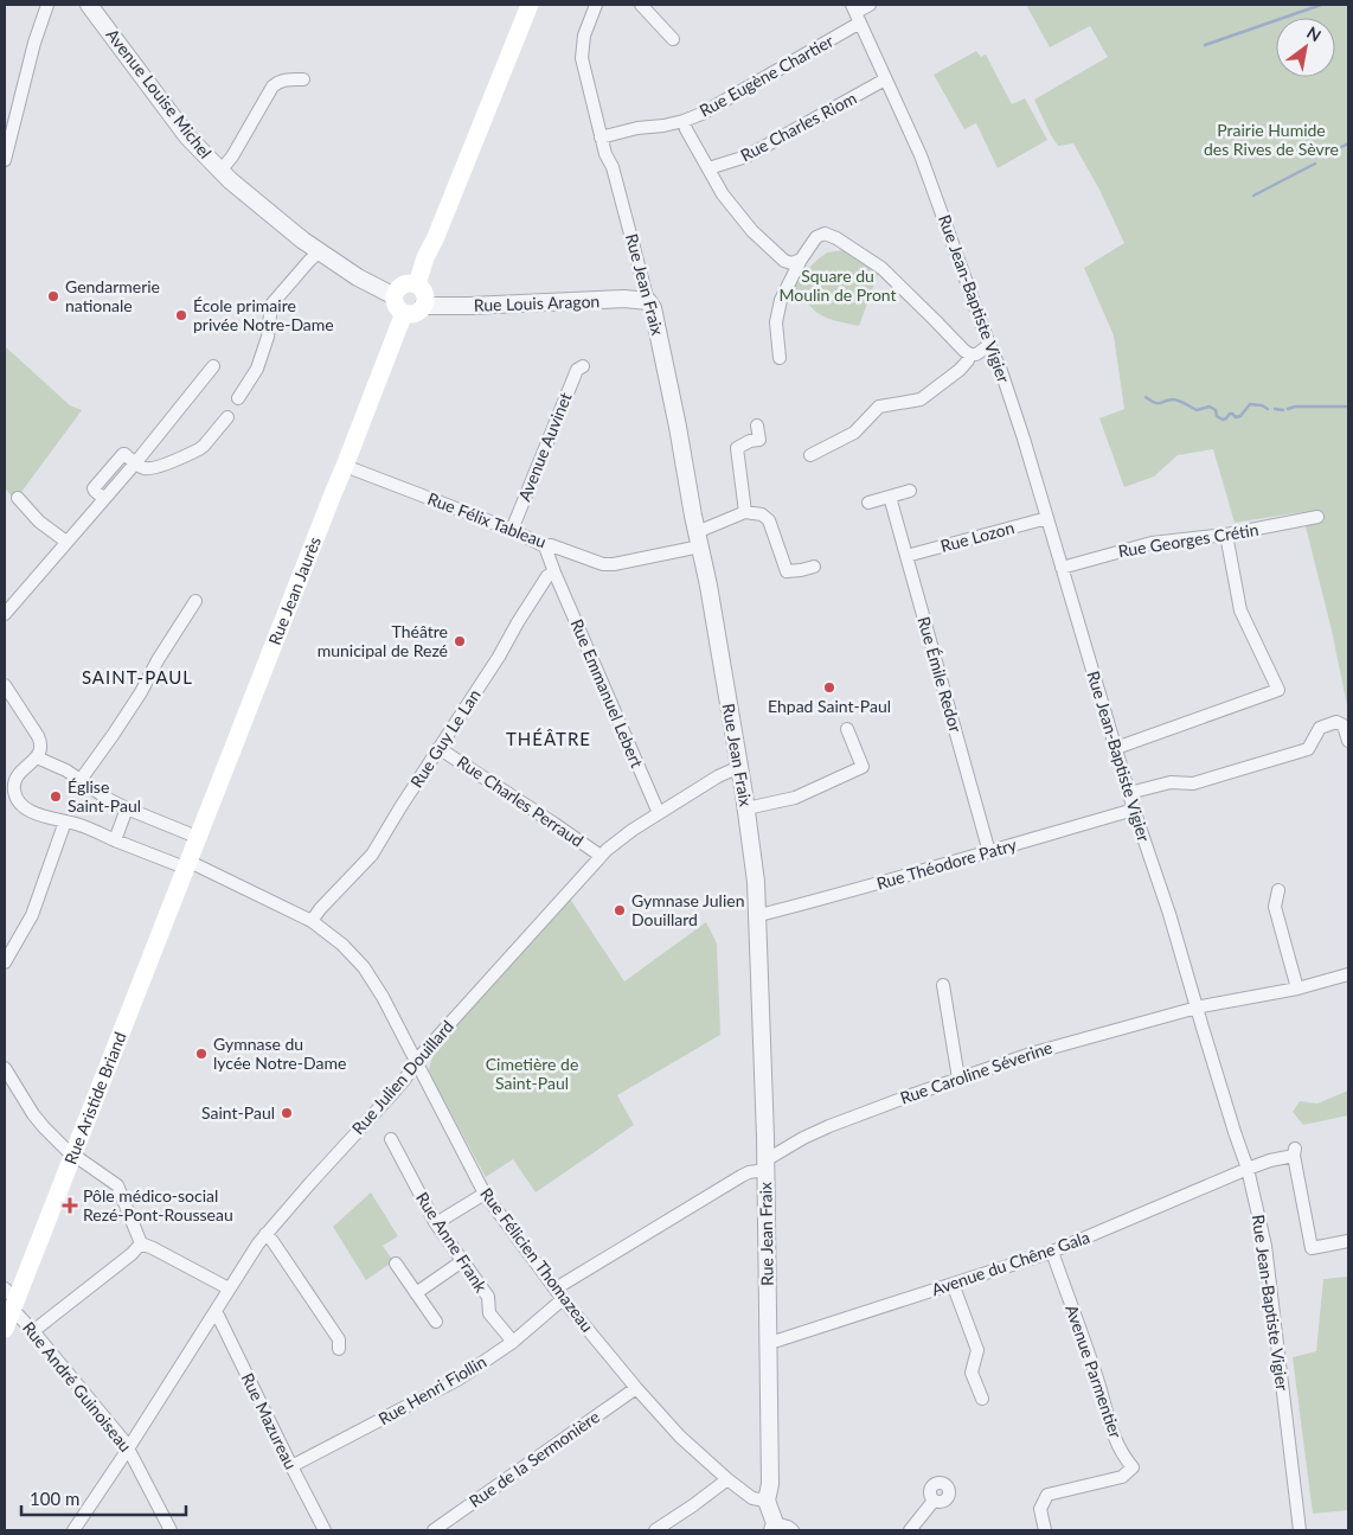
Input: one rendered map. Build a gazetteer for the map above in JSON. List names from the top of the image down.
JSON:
{
  "streets": {
    "main road": ["Rue Jean Jaurès", "Rue Aristide Briand"],
    "street": [
      "Rue Eugène Chartier",
      "Avenue Louise Michel",
      "Rue Charles Riom",
      "Rue Jean Fraix",
      "Rue Jean-Baptiste Vigier",
      "Rue Louis Aragon",
      "Avenue Auvinet",
      "Rue Félix Tableau",
      "Rue Lozon",
      "Rue Georges Crétin",
      "Rue Émile Redor",
      "Rue Emmanuel Lebert",
      "Rue Guy Le Lan",
      "Rue Charles Perraud",
      "Rue Théodore Patry",
      "Rue Caroline Séverine",
      "Rue Julien Douillard",
      "Rue Anne Frank",
      "Rue Félicien Thomazeau",
      "Avenue du Chêne Gala",
      "Avenue Parmentier",
      "Rue André Guinoiseau",
      "Rue Henri Fiollin",
      "Rue Mazureau",
      "Rue de la Sermonière"
    ]
  },
  "crossings": [
    ["Rue Eugène Chartier", "Rue Jean Fraix"],
    ["Rue Eugène Chartier", "Rue Jean-Baptiste Vigier"],
    ["Avenue Louise Michel", "Rue Louis Aragon"],
    ["Avenue Louise Michel", "Rue Jean Jaurès"],
    ["Rue Charles Riom", "Rue Jean-Baptiste Vigier"],
    ["Rue Jean Fraix", "Rue Louis Aragon"],
    ["Rue Jean Fraix", "Rue Félix Tableau"],
    ["Rue Jean Fraix", "Rue Théodore Patry"],
    ["Rue Jean Fraix", "Rue Caroline Séverine"],
    ["Rue Jean Fraix", "Rue Julien Douillard"],
    ["Rue Jean Fraix", "Rue Félicien Thomazeau"],
    ["Rue Jean Fraix", "Avenue du Chêne Gala"],
    ["Rue Jean-Baptiste Vigier", "Rue Lozon"],
    ["Rue Jean-Baptiste Vigier", "Rue Georges Crétin"],
    ["Rue Jean-Baptiste Vigier", "Rue Théodore Patry"],
    ["Rue Jean-Baptiste Vigier", "Rue Caroline Séverine"],
    ["Rue Jean-Baptiste Vigier", "Avenue du Chêne Gala"],
    ["Rue Louis Aragon", "Rue Jean Jaurès"],
    ["Avenue Auvinet", "Rue Félix Tableau"],
    ["Rue Félix Tableau", "Rue Jean Jaurès"],
    ["Rue Lozon", "Rue Émile Redor"],
    ["Rue Jean Jaurès", "Rue Aristide Briand"],
    ["Rue Jean Jaurès", "Rue Félicien Thomazeau"],
    ["Rue Émile Redor", "Rue Théodore Patry"],
    ["Rue Emmanuel Lebert", "Rue Guy Le Lan"],
    ["Rue Emmanuel Lebert", "Rue Julien Douillard"],
    ["Rue Guy Le Lan", "Rue Charles Perraud"],
    ["Rue Guy Le Lan", "Rue Félicien Thomazeau"],
    ["Rue Charles Perraud", "Rue Julien Douillard"],
    ["Rue Caroline Séverine", "Rue Félicien Thomazeau"],
    ["Rue Caroline Séverine", "Rue Henri Fiollin"],
    ["Rue Julien Douillard", "Rue Félicien Thomazeau"],
    ["Rue Julien Douillard", "Rue André Guinoiseau"],
    ["Rue Julien Douillard", "Rue Mazureau"],
    ["Rue Aristide Briand", "Rue Félicien Thomazeau"],
    ["Rue Aristide Briand", "Rue André Guinoiseau"],
    ["Rue Anne Frank", "Rue Henri Fiollin"],
    ["Rue Félicien Thomazeau", "Rue Henri Fiollin"],
    ["Rue Félicien Thomazeau", "Rue de la Sermonière"],
    ["Avenue du Chêne Gala", "Avenue Parmentier"],
    ["Rue Henri Fiollin", "Rue Mazureau"]
  ],
  "districts": ["SAINT-PAUL", "THÉÂTRE"],
  "parks": ["Prairie Humide des Rives de Sèvre", "Square du Moulin de Pront", "Cimetière de Saint-Paul"],
  "places": {
    "other": [
      "Gendarmerie nationale",
      "École primaire privée Notre-Dame",
      "Théâtre municipal de Rezé",
      "Ehpad Saint-Paul",
      "Église Saint-Paul",
      "Gymnase Julien Douillard",
      "Gymnase du lycée Notre-Dame",
      "Saint-Paul"
    ],
    "health": ["Pôle médico-social Rezé-Pont-Rousseau"]
  },
  "scale_bar": "100 m",
  "north": "top right"
}
